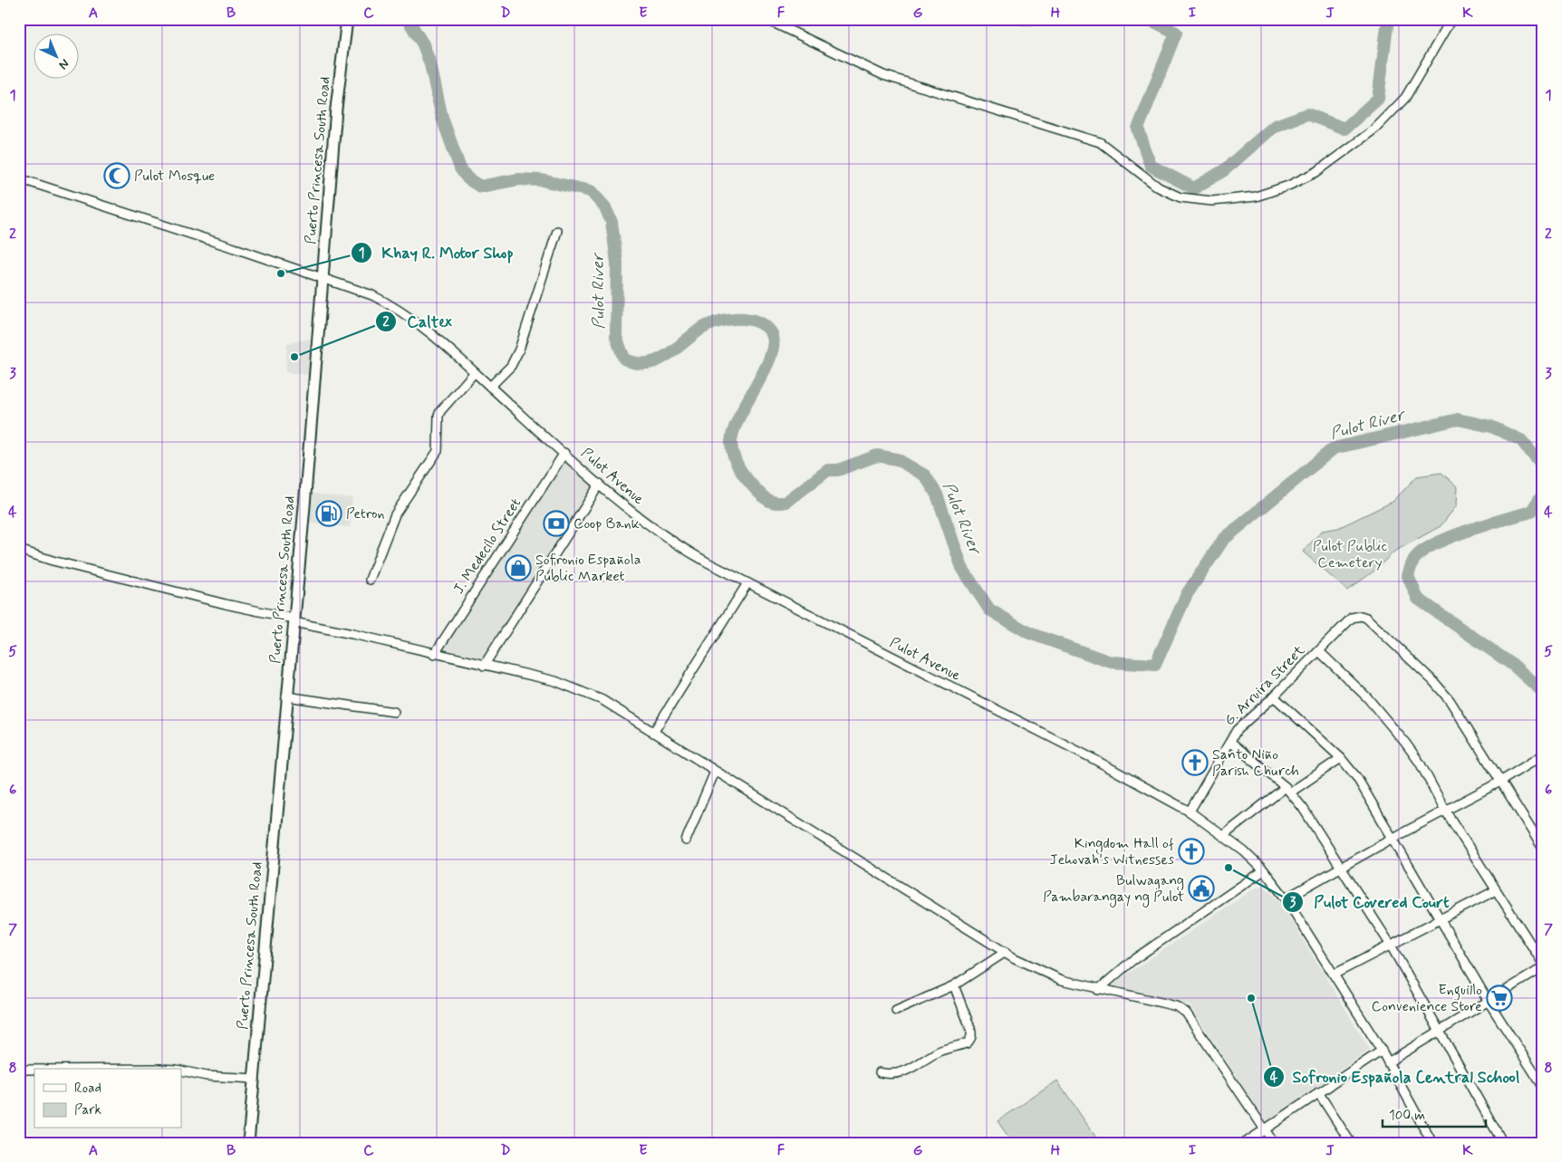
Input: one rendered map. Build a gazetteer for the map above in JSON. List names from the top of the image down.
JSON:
{
  "streets": {
    "main road": ["Puerto Princesa South Road"],
    "street": ["Pulot Avenue", "J. Medecilo Street", "G. Arruira Street"]
  },
  "crossings": [
    ["Puerto Princesa South Road", "Pulot Avenue"],
    ["Pulot Avenue", "J. Medecilo Street"],
    ["Pulot Avenue", "G. Arruira Street"]
  ],
  "water": ["Pulot River"],
  "parks": ["Pulot Public Cemetery"],
  "places": {
    "mosque": ["Pulot Mosque"],
    "other": [
      "Khay R. Motor Shop",
      "Caltex",
      "Pulot Covered Court",
      "Sofronio Española Central School"
    ],
    "fuel station": ["Petron"],
    "bank": ["Coop Bank"],
    "shop": ["Sofronio Española Public Market"],
    "church": ["Santo Niño Parish Church", "Kingdom Hall of Jehovah's Witnesses"],
    "public building": ["Bulwagang Pambarangay ng Pulot"],
    "supermarket": ["Enguillo Convenience Store"]
  },
  "legend": ["Road", "Park"],
  "scale_bar": "100 m",
  "north": "bottom right",
  "grid": {
    "columns": [
      "A",
      "B",
      "C",
      "D",
      "E",
      "F",
      "G",
      "H",
      "I",
      "J",
      "K"
    ],
    "rows": [
      "1",
      "2",
      "3",
      "4",
      "5",
      "6",
      "7",
      "8"
    ]
  }
}
